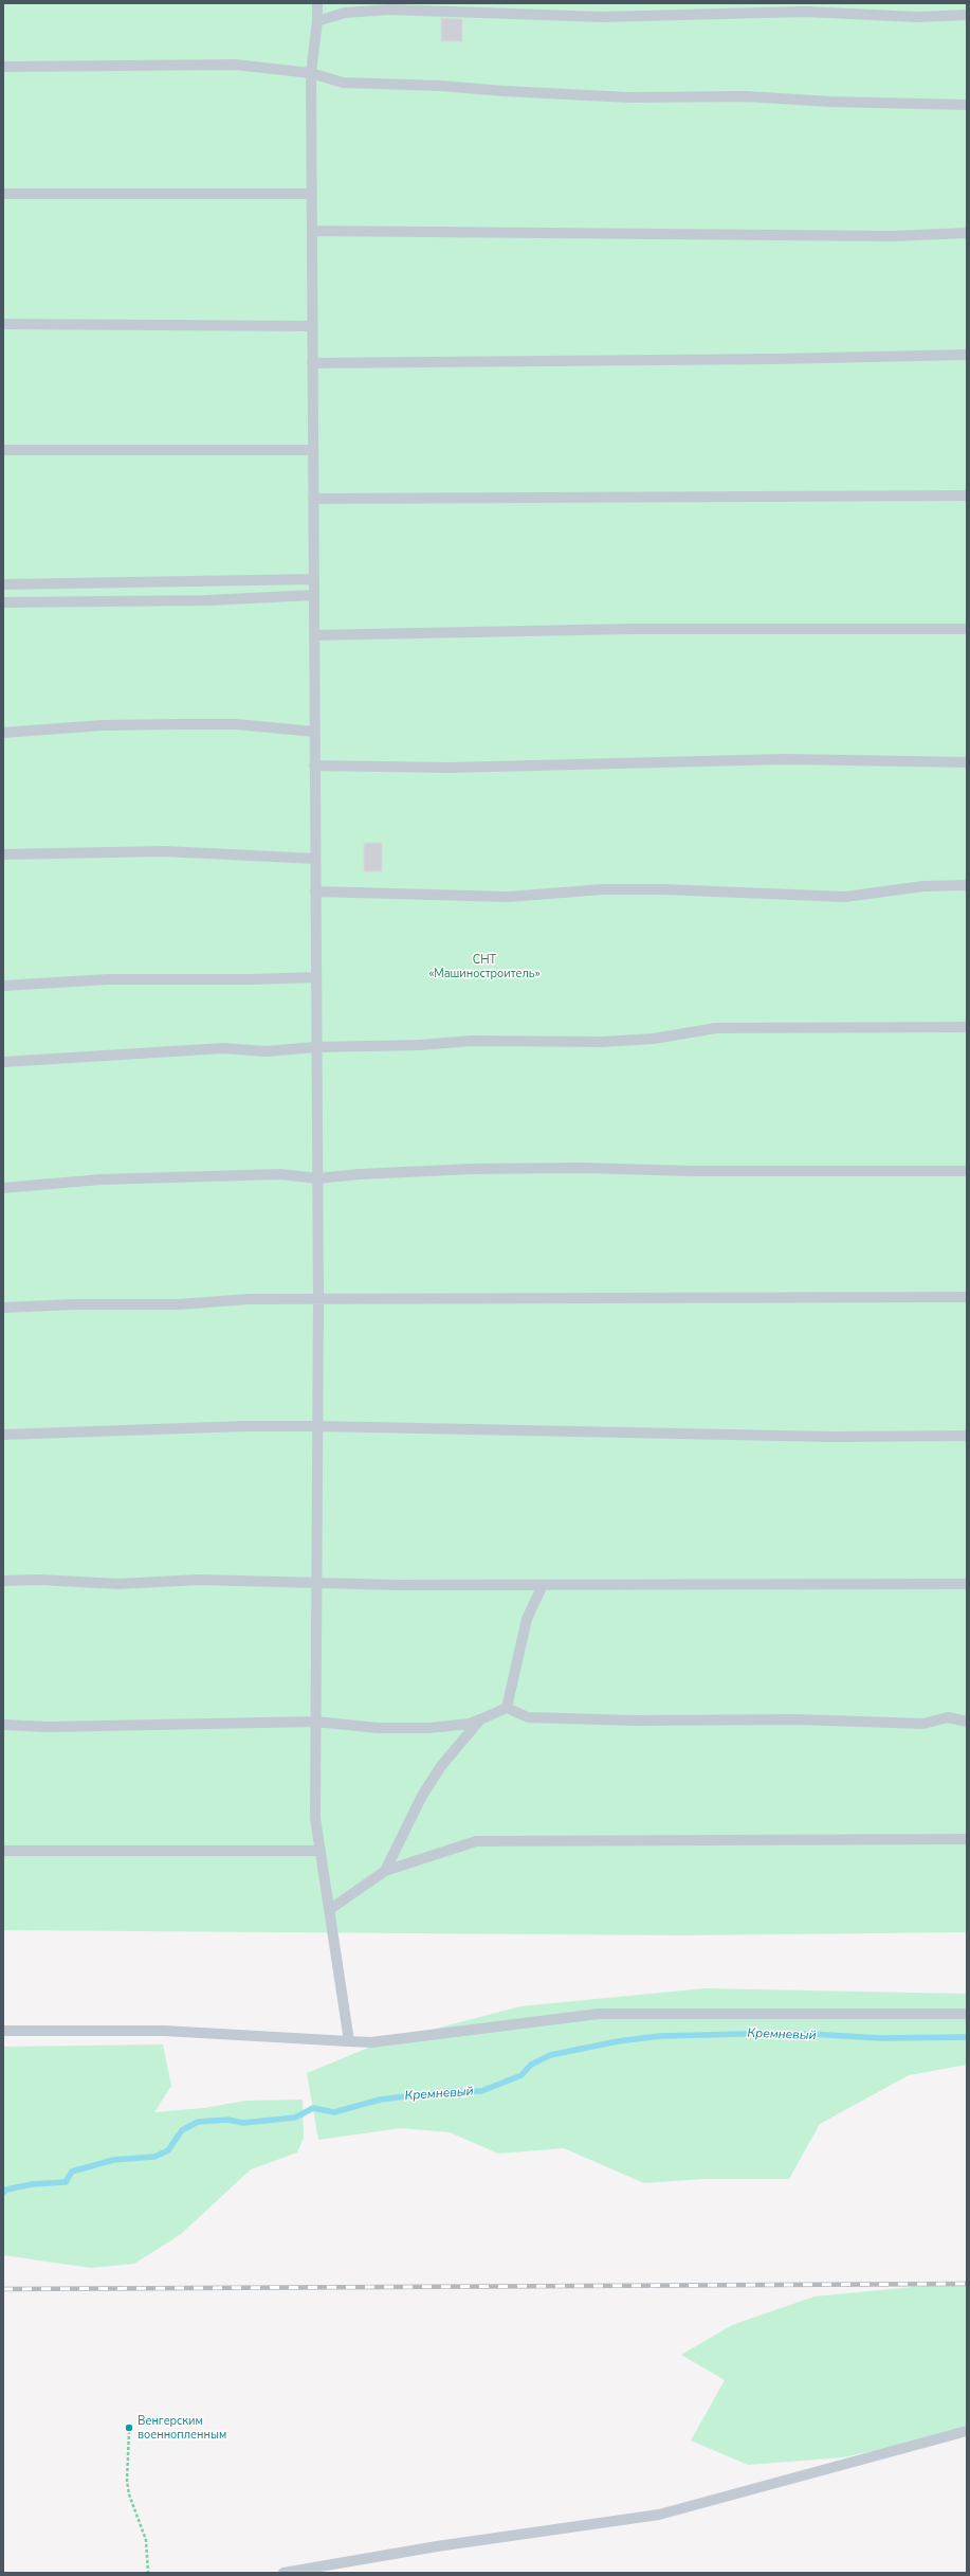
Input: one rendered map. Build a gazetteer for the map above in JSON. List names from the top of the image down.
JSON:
{
  "water": ["Кремневый"],
  "parks": ["СНТ «Машиностроитель»"],
  "places": ["Венгерским военнопленным"]
}
